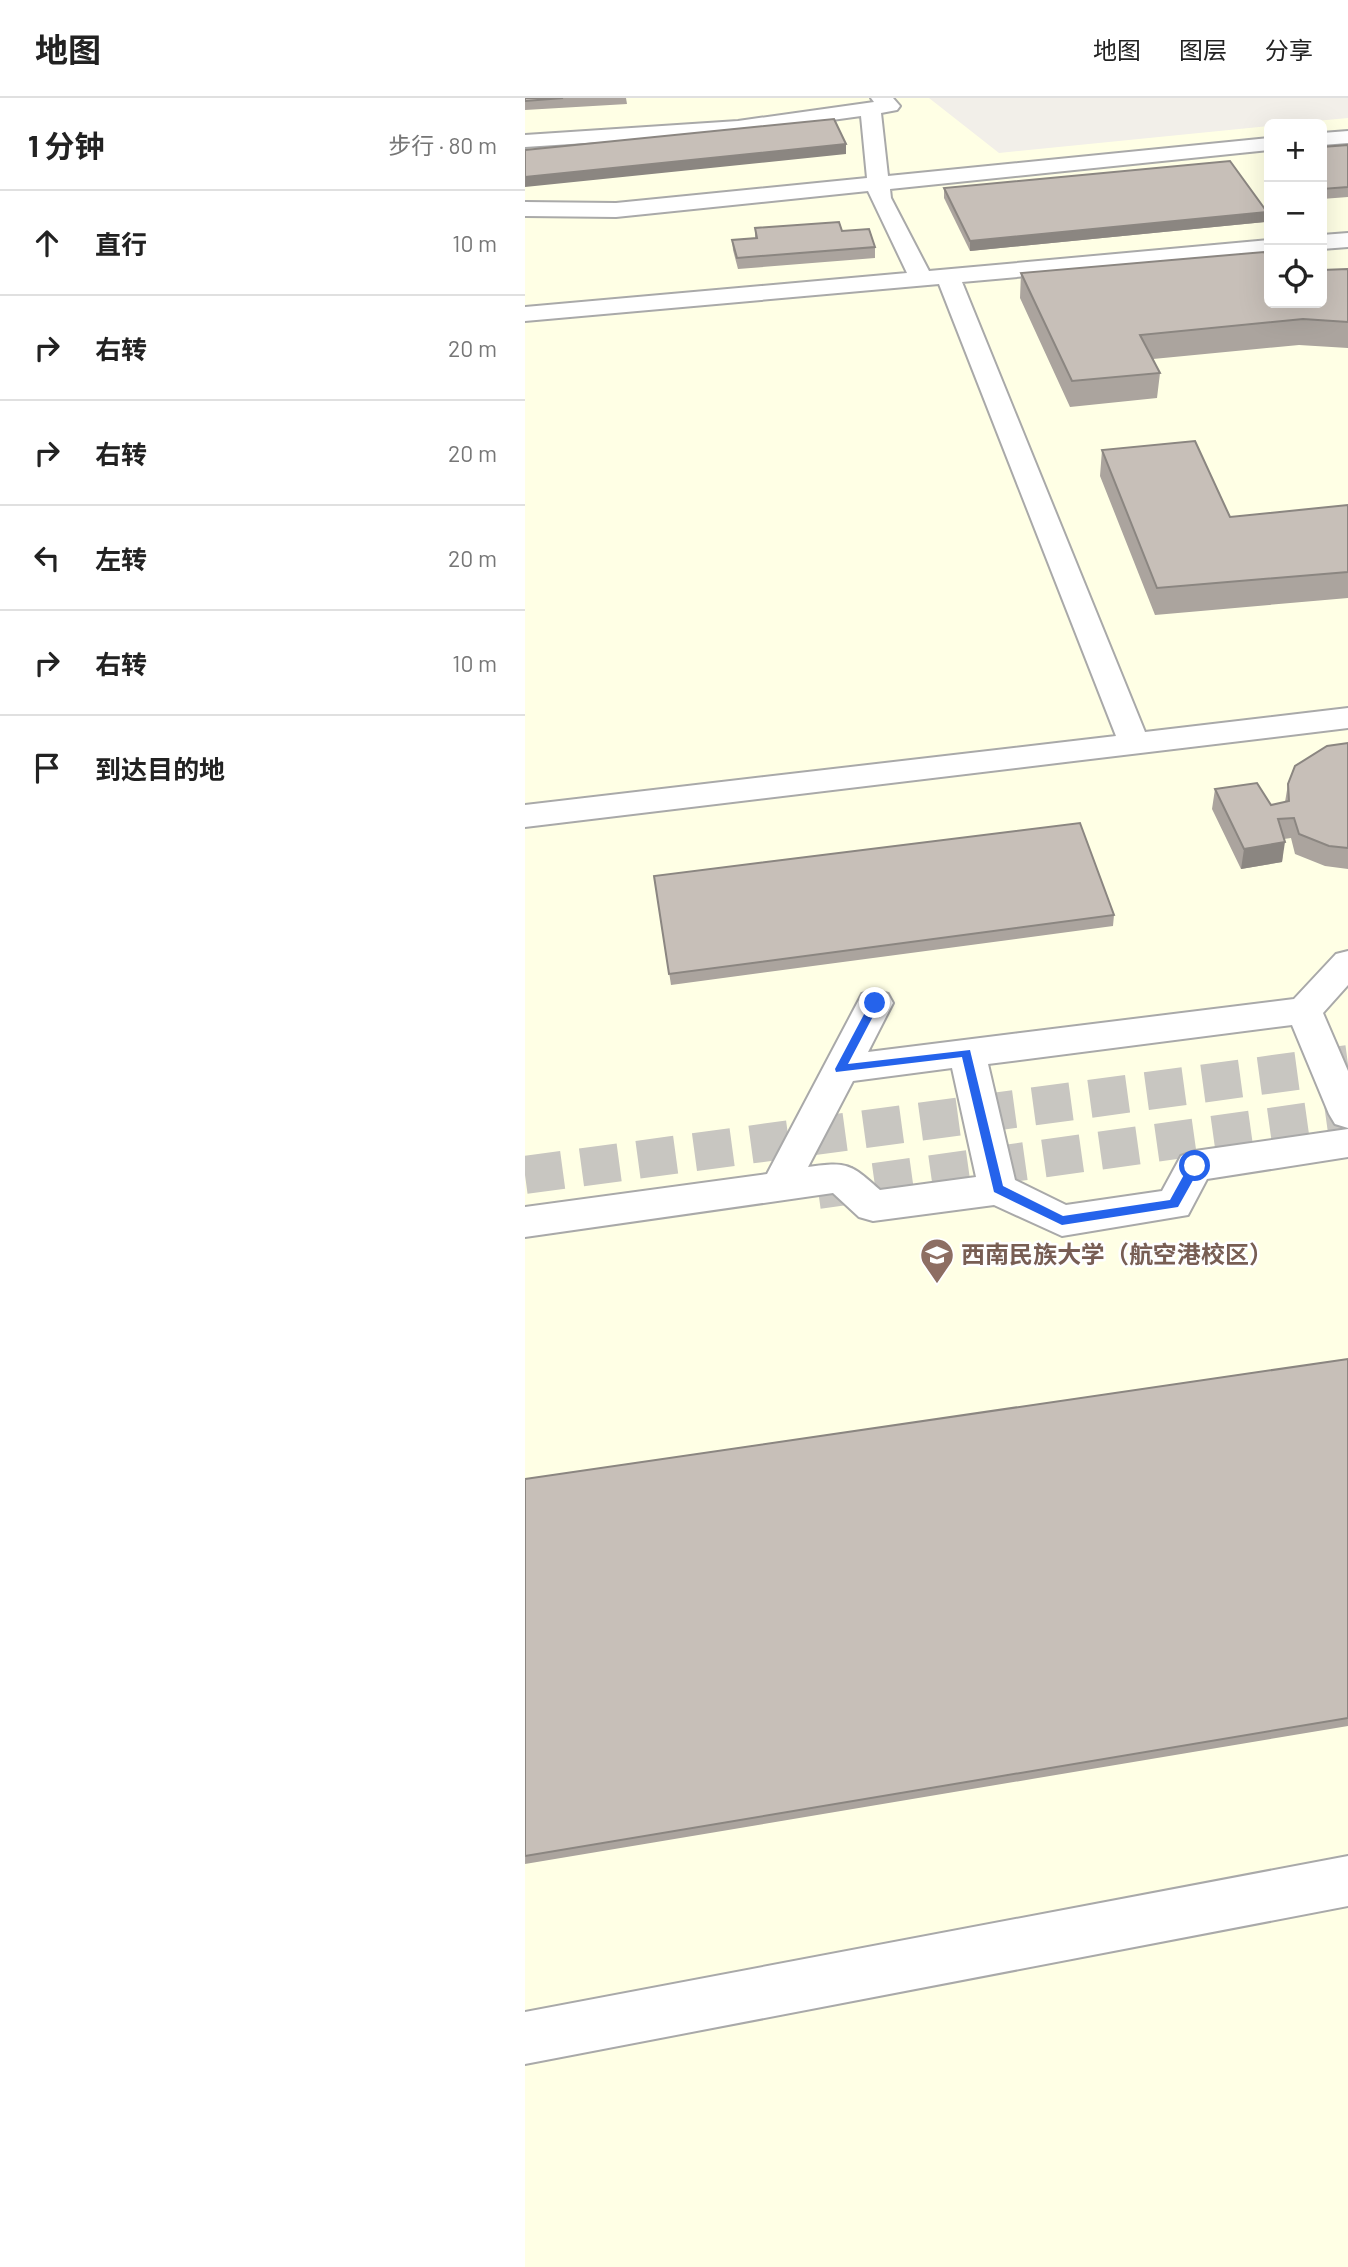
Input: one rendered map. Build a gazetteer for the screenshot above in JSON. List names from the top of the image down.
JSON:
{
  "places": {
    "school or university": ["西南民族大学（航空港校区）"]
  },
  "page": {
    "header": "地图",
    "nav": ["地图", "图层", "分享"],
    "heading": ["1 分钟", "步行 · 80 m"],
    "map_buttons": ["+", "−"],
    "list": [
      ["直行", "10 m"],
      ["右转", "20 m"],
      ["右转", "20 m"],
      ["左转", "20 m"],
      ["右转", "10 m"],
      "到达目的地"
    ]
  }
}
